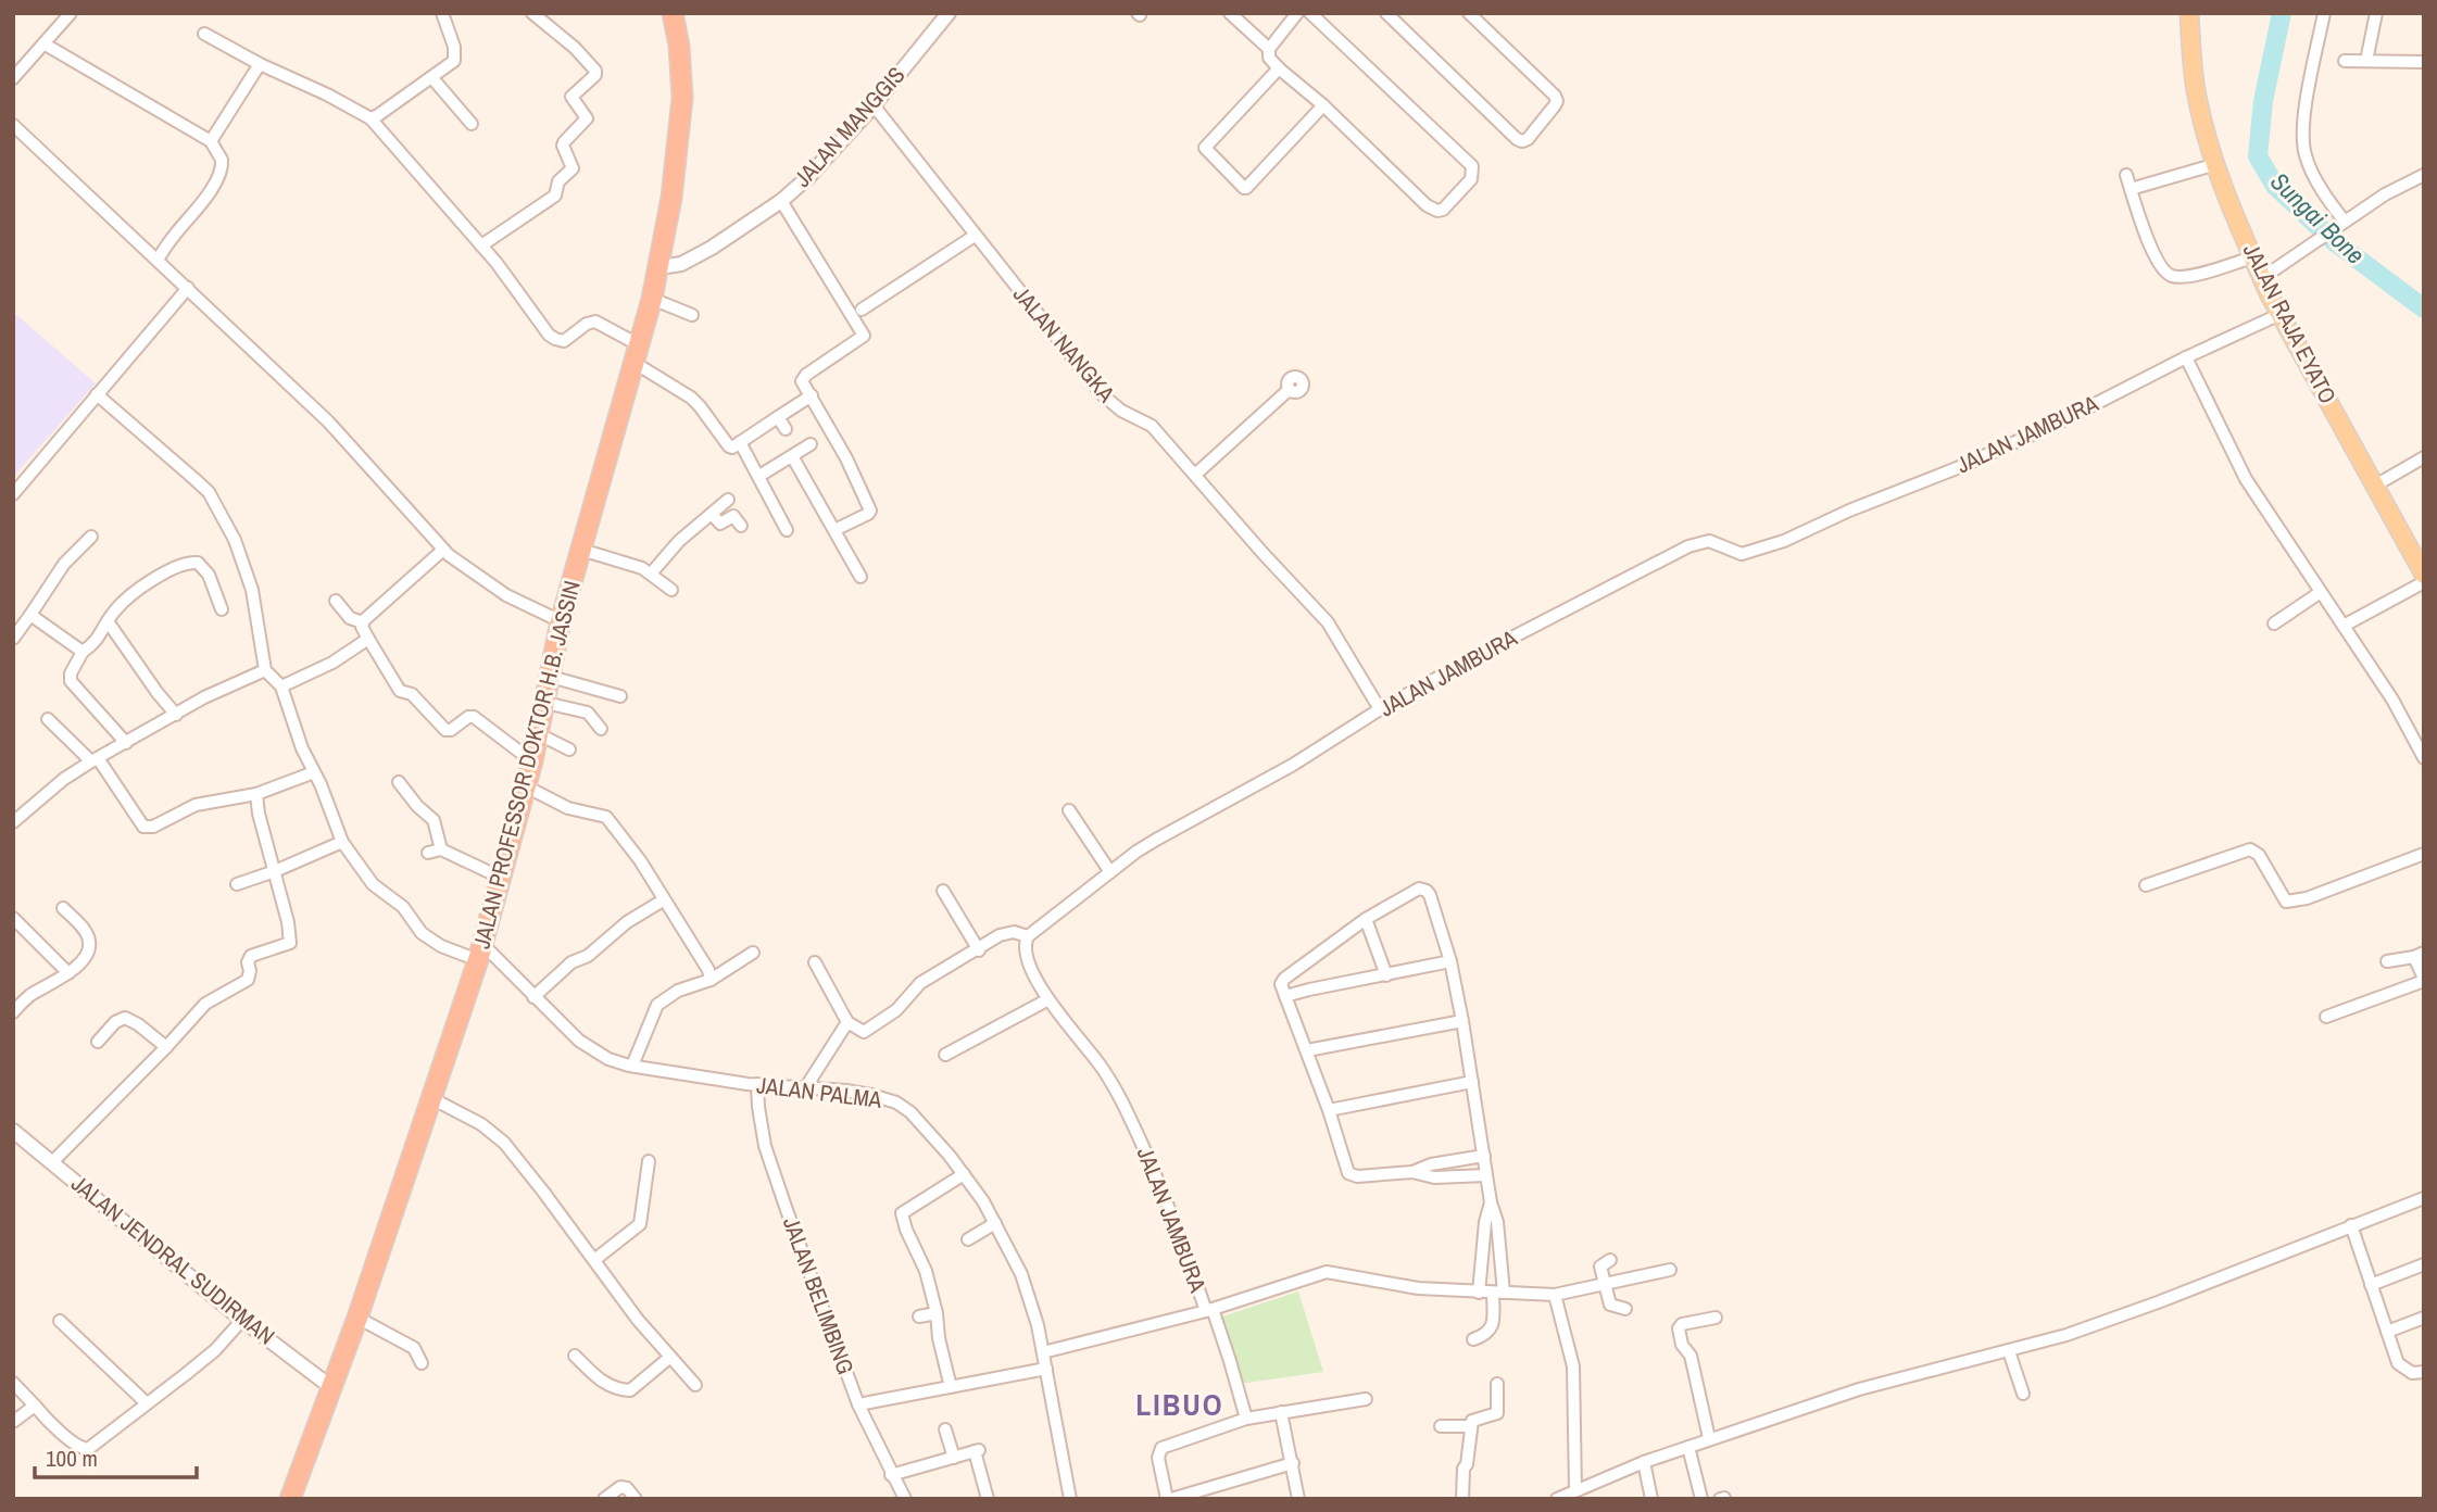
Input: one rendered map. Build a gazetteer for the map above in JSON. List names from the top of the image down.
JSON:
{
  "streets": {
    "highway": ["JALAN PROFESSOR DOKTOR H.B. JASSIN"],
    "main road": ["JALAN RAJA EYATO"],
    "street": [
      "JALAN MANGGIS",
      "JALAN NANGKA",
      "JALAN JAMBURA",
      "JALAN PALMA",
      "JALAN JENDRAL SUDIRMAN",
      "JALAN BELIMBING"
    ]
  },
  "crossings": [
    ["JALAN MANGGIS", "JALAN NANGKA"],
    ["JALAN MANGGIS", "JALAN PROFESSOR DOKTOR H.B. JASSIN"],
    ["JALAN RAJA EYATO", "JALAN JAMBURA"],
    ["JALAN NANGKA", "JALAN JAMBURA"],
    ["JALAN PROFESSOR DOKTOR H.B. JASSIN", "JALAN PALMA"],
    ["JALAN PROFESSOR DOKTOR H.B. JASSIN", "JALAN JENDRAL SUDIRMAN"],
    ["JALAN PALMA", "JALAN BELIMBING"]
  ],
  "districts": ["LIBUO"],
  "water": ["Sungai Bone"],
  "scale_bar": "100 m"
}
